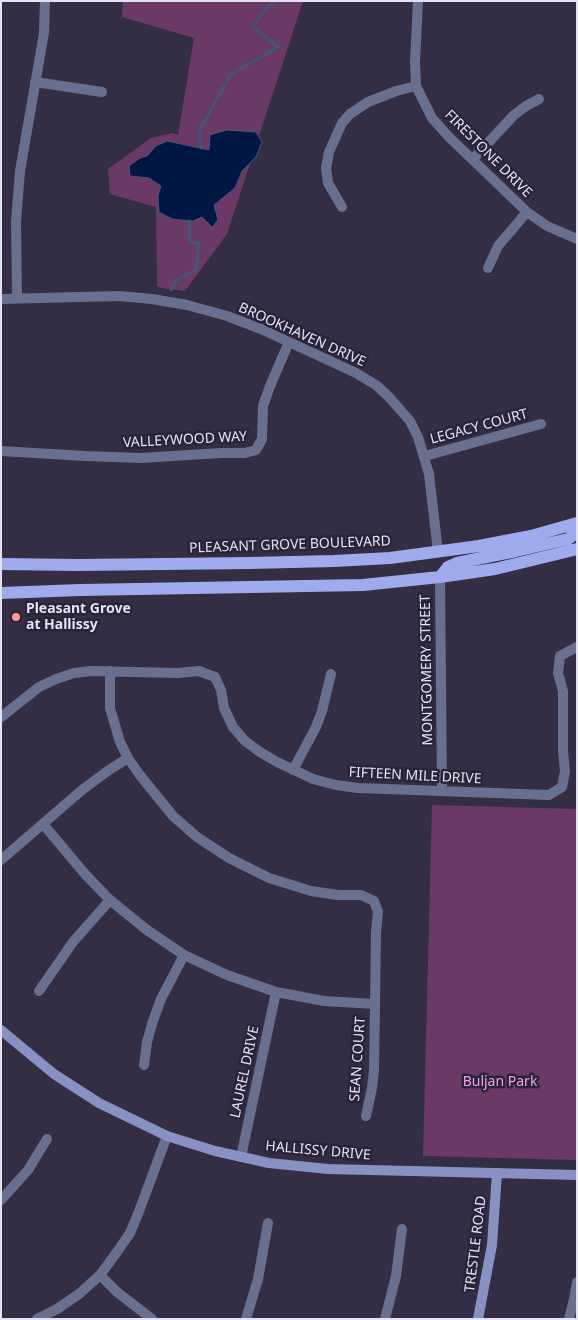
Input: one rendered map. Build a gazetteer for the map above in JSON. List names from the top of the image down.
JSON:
{
  "streets": {
    "main road": ["PLEASANT GROVE BOULEVARD"],
    "street": [
      "FIRESTONE DRIVE",
      "BROOKHAVEN DRIVE",
      "LEGACY COURT",
      "VALLEYWOOD WAY",
      "MONTGOMERY STREET",
      "FIFTEEN MILE DRIVE",
      "SEAN COURT",
      "LAUREL DRIVE",
      "HALLISSY DRIVE",
      "TRESTLE ROAD"
    ]
  },
  "crossings": [
    ["BROOKHAVEN DRIVE", "LEGACY COURT"],
    ["BROOKHAVEN DRIVE", "VALLEYWOOD WAY"],
    ["BROOKHAVEN DRIVE", "PLEASANT GROVE BOULEVARD"],
    ["MONTGOMERY STREET", "FIFTEEN MILE DRIVE"],
    ["FIFTEEN MILE DRIVE", "SEAN COURT"],
    ["LAUREL DRIVE", "HALLISSY DRIVE"],
    ["HALLISSY DRIVE", "TRESTLE ROAD"]
  ],
  "parks": ["Buljan Park"],
  "places": ["Pleasant Grove at Hallissy"]
}
